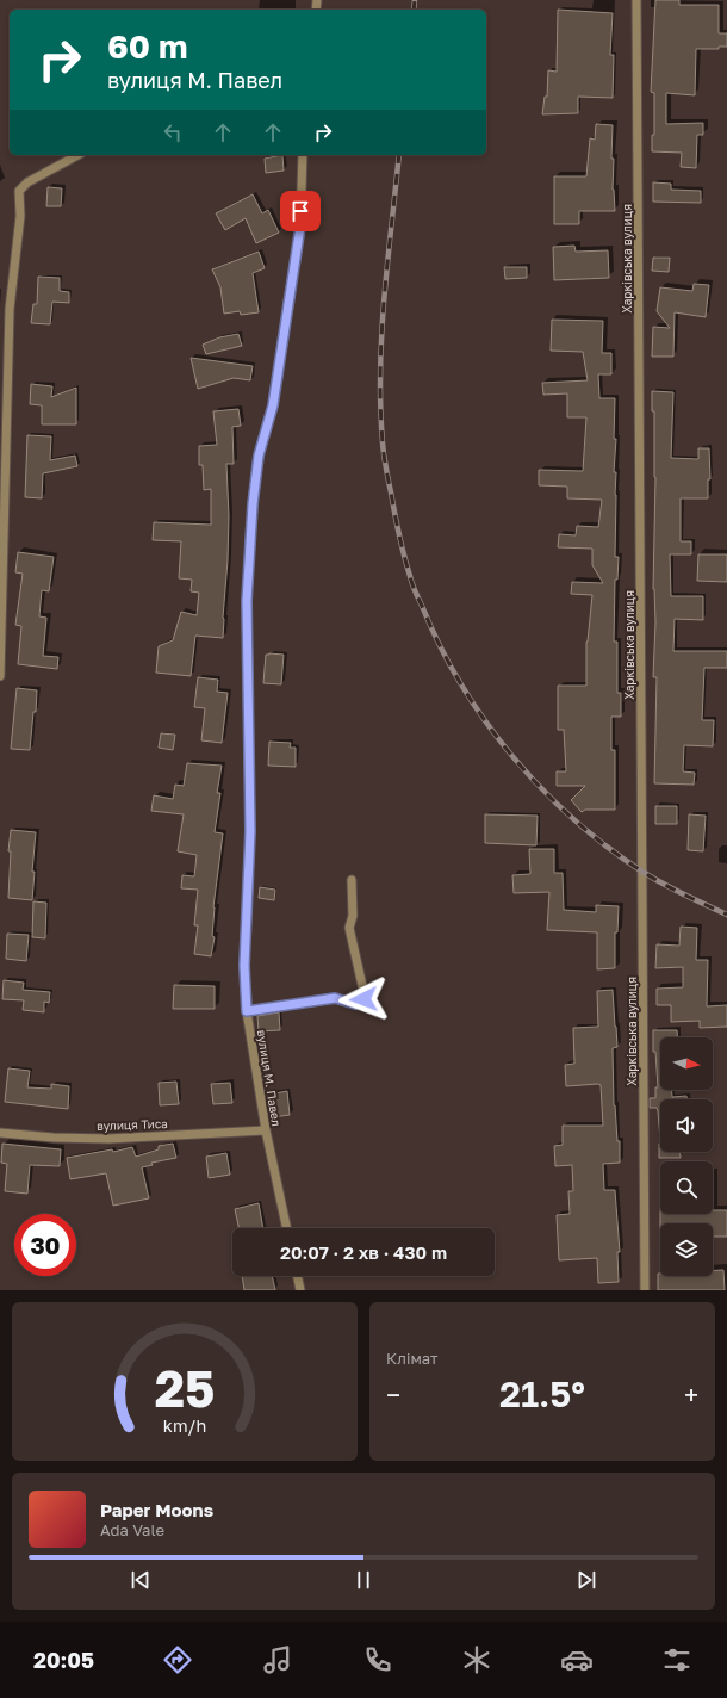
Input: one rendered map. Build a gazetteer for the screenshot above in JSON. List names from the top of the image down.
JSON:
{
  "streets": {
    "street": ["Харківська вулиця", "вулиця М. Павел", "вулиця Тиса"]
  },
  "crossings": [
    ["вулиця М. Павел", "вулиця Тиса"]
  ],
  "north": "right",
  "page": {
    "turn": ["60 m", "вулиця М. Павел"],
    "limit": "30",
    "trip": "20:07 · 2 хв · 430 m",
    "tile": "Клімат",
    "heat": ["−", "21.5°", "+"],
    "song": ["Paper Moons", "Ada Vale"],
    "tabs": "20:05",
    "gauge": ["25", "km/h"]
  }
}
